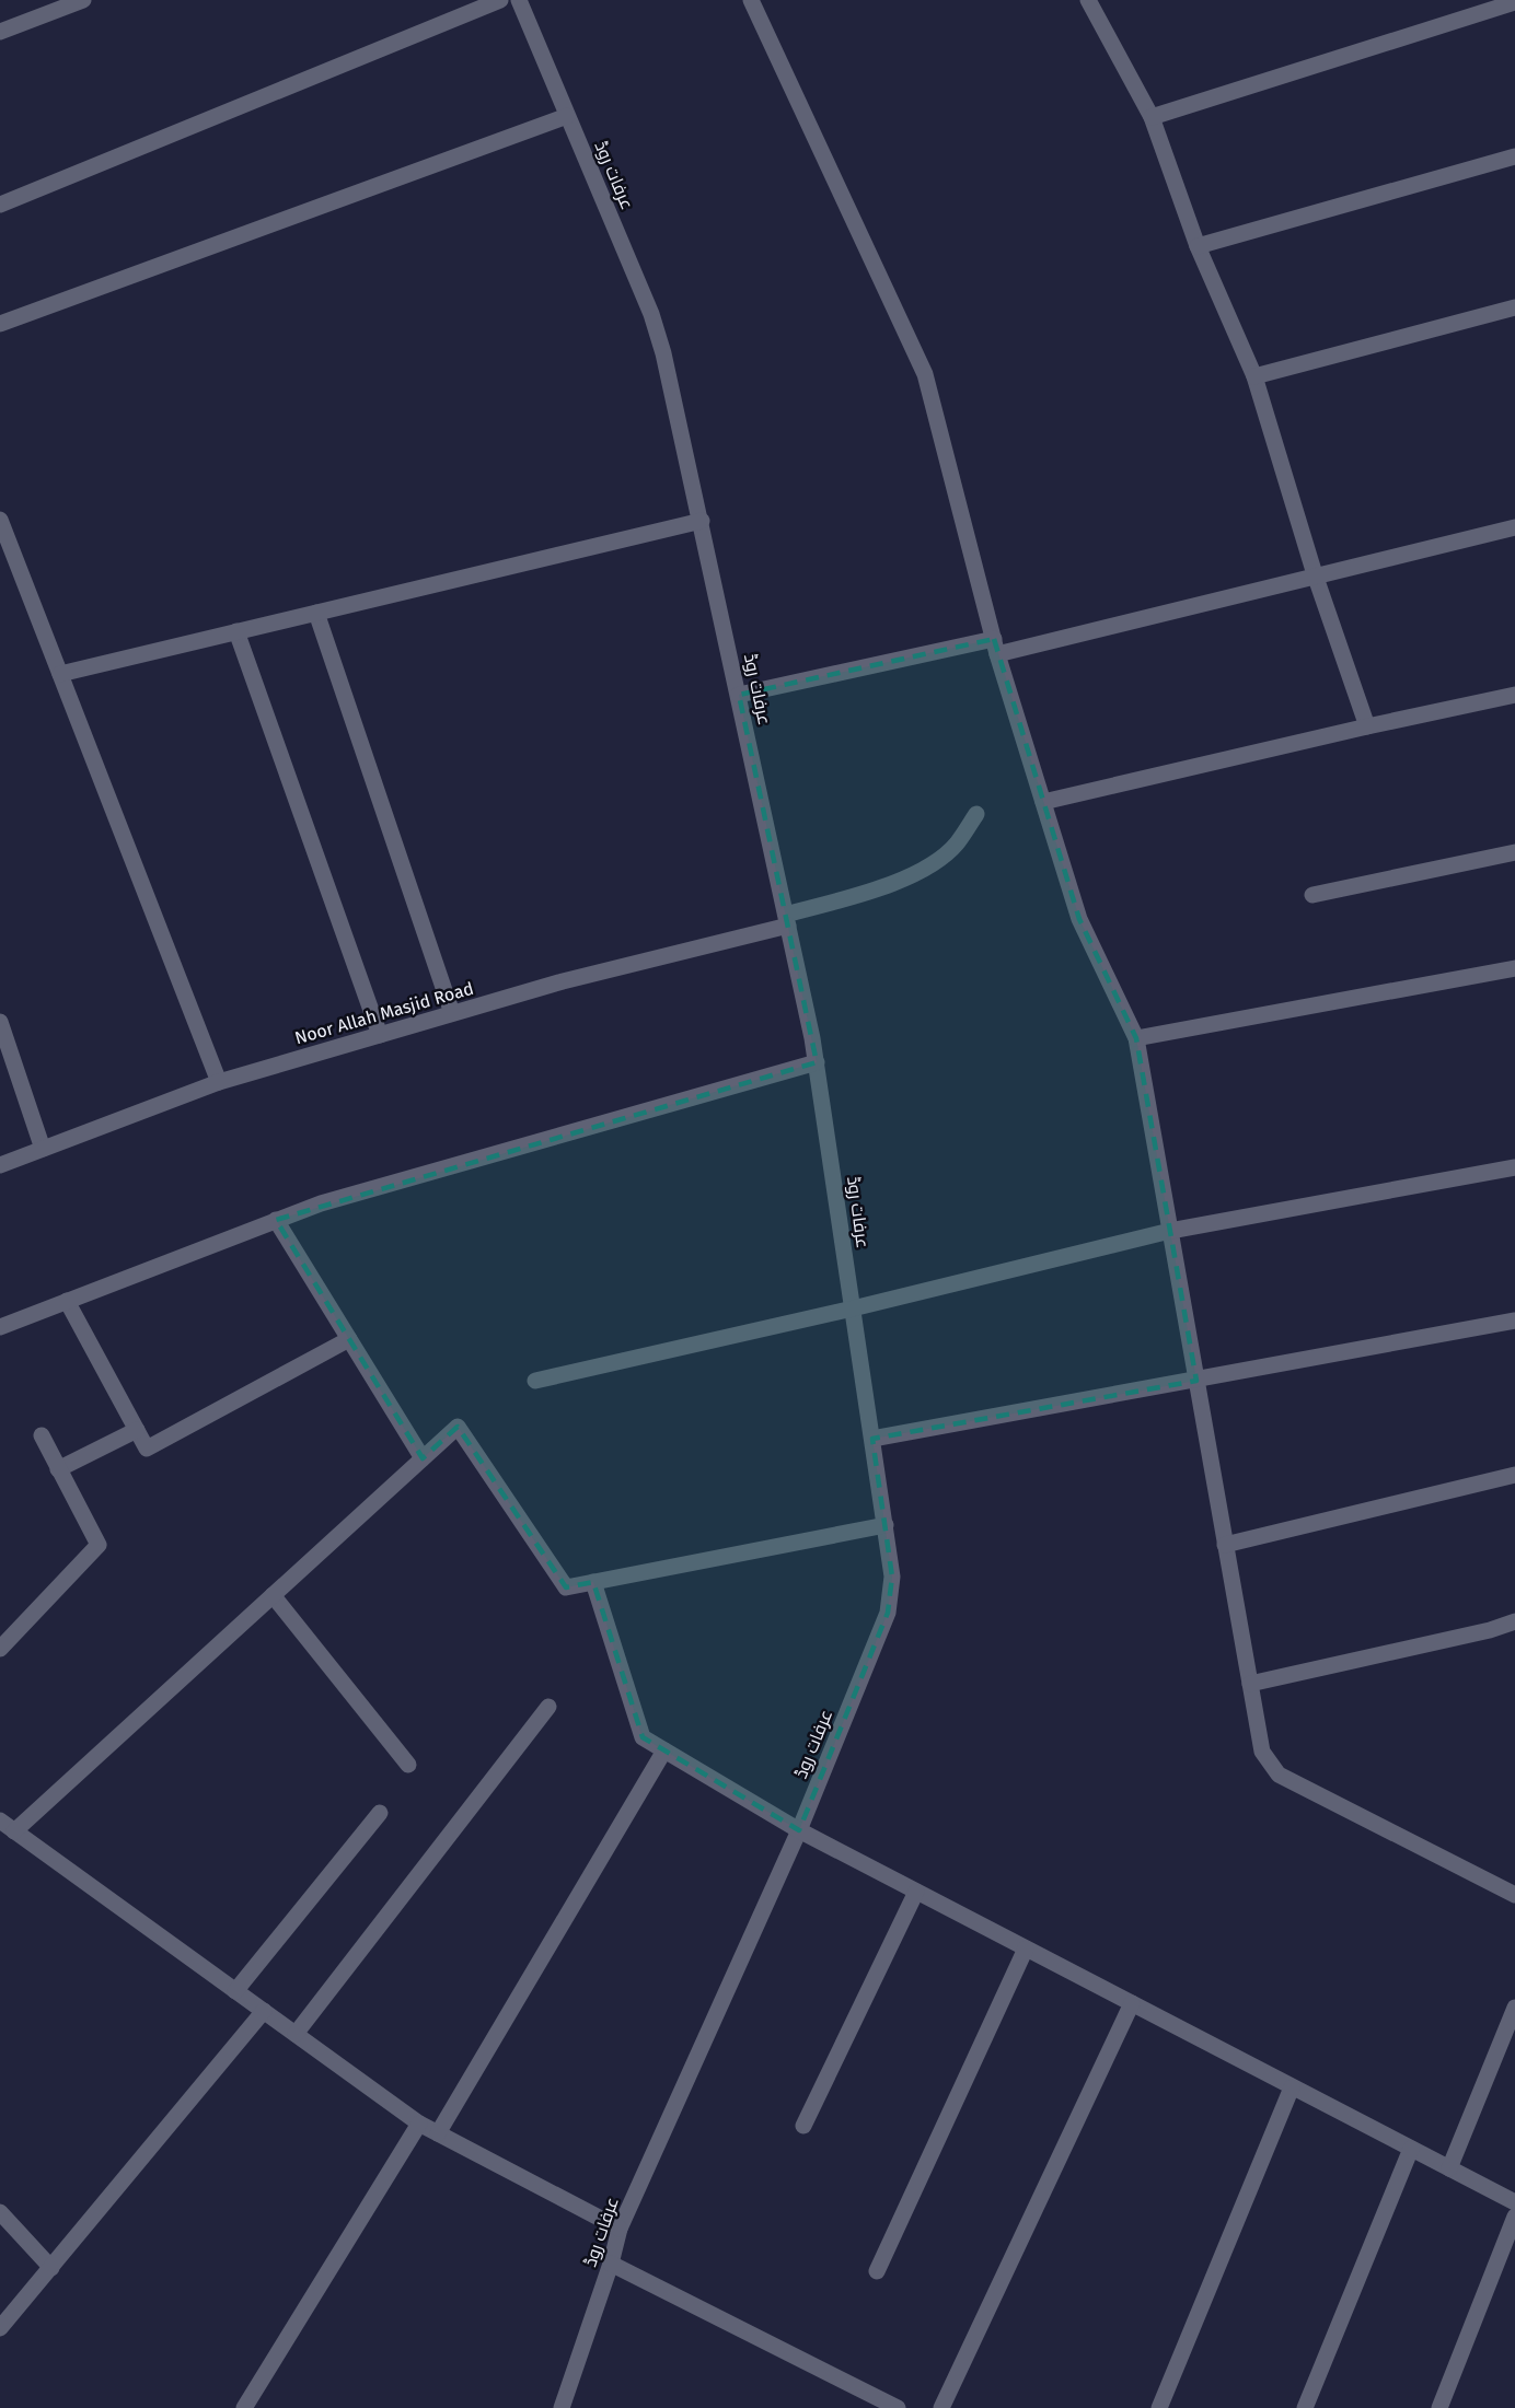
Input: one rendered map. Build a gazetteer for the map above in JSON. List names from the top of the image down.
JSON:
{
  "streets": {
    "street": ["عرفات روڈ", "Noor Allah Masjid Road"]
  },
  "crossings": [
    ["عرفات روڈ", "Noor Allah Masjid Road"]
  ]
}
